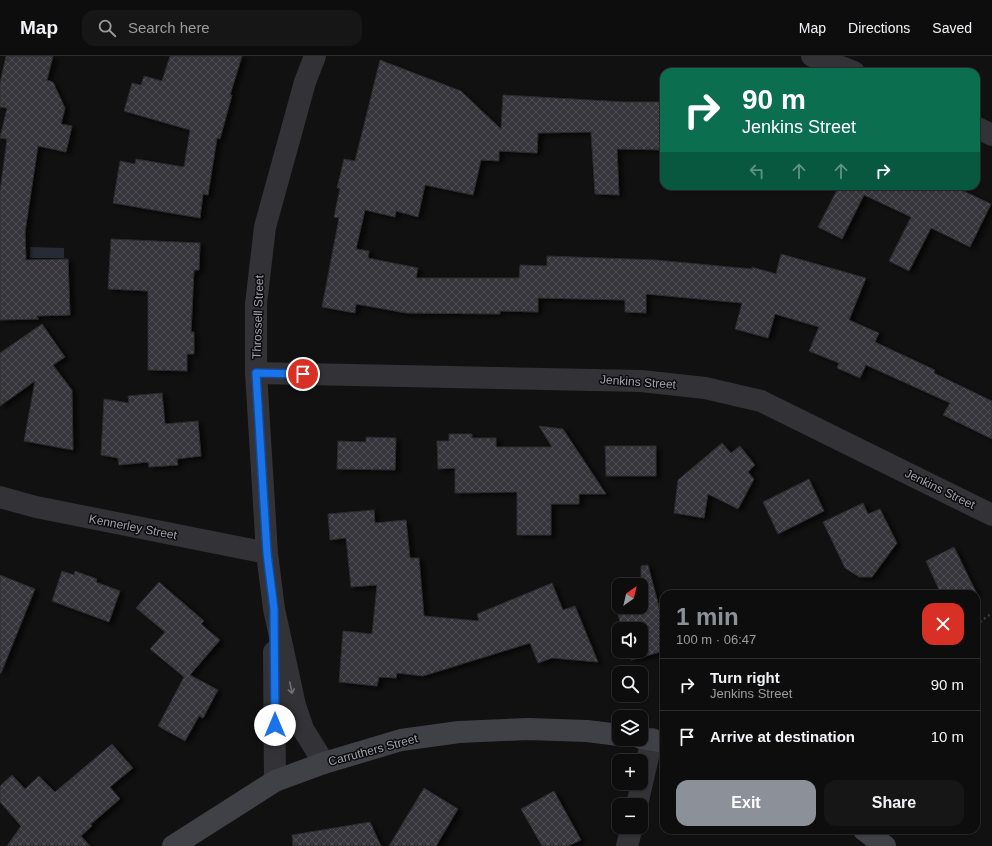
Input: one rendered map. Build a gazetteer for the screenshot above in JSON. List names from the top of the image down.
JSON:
{
  "streets": {
    "main road": ["Carruthers Street"],
    "street": ["Throssell Street", "Jenkins Street", "Kennerley Street"]
  },
  "crossings": [
    ["Throssell Street", "Jenkins Street"],
    ["Throssell Street", "Kennerley Street"],
    ["Throssell Street", "Carruthers Street"]
  ],
  "north": "top right",
  "page": {
    "header": "Map",
    "search": "Search here",
    "nav": ["Map", "Directions", "Saved"],
    "turn": ["90 m", "Jenkins Street"],
    "map_buttons": ["+", "−"],
    "heading": ["1 min", "100 m · 06:47"],
    "list": [
      {
        "name": "Turn right",
        "note": "Jenkins Street",
        "value": "90 m"
      },
      {
        "name": "Arrive at destination",
        "value": "10 m"
      }
    ],
    "buttons": ["Exit", "Share"]
  }
}
